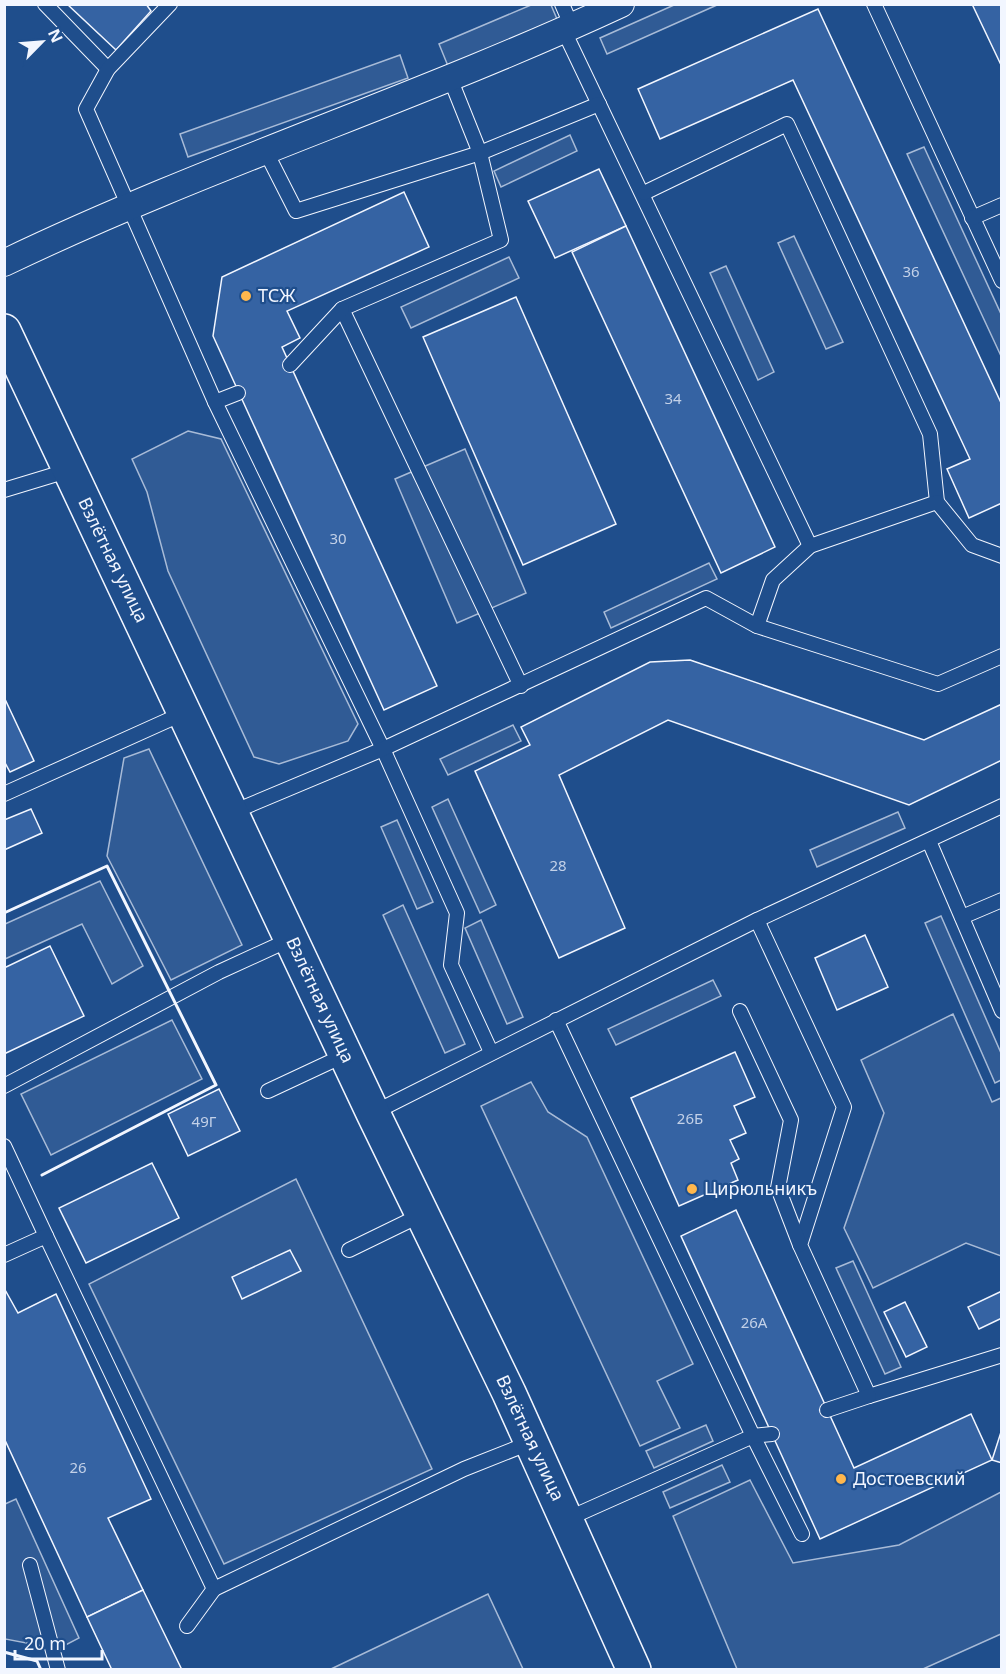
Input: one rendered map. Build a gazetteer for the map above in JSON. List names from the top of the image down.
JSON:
{
  "streets": {
    "main road": ["Взлётная улица"]
  },
  "places": ["ТСЖ", "Цирюльникъ", "Достоевский"],
  "house_numbers": [
    "36",
    "34",
    "30",
    "28",
    "26Б",
    "49Г",
    "26А",
    "26"
  ],
  "scale_bar": "20 m",
  "north": "top right"
}
